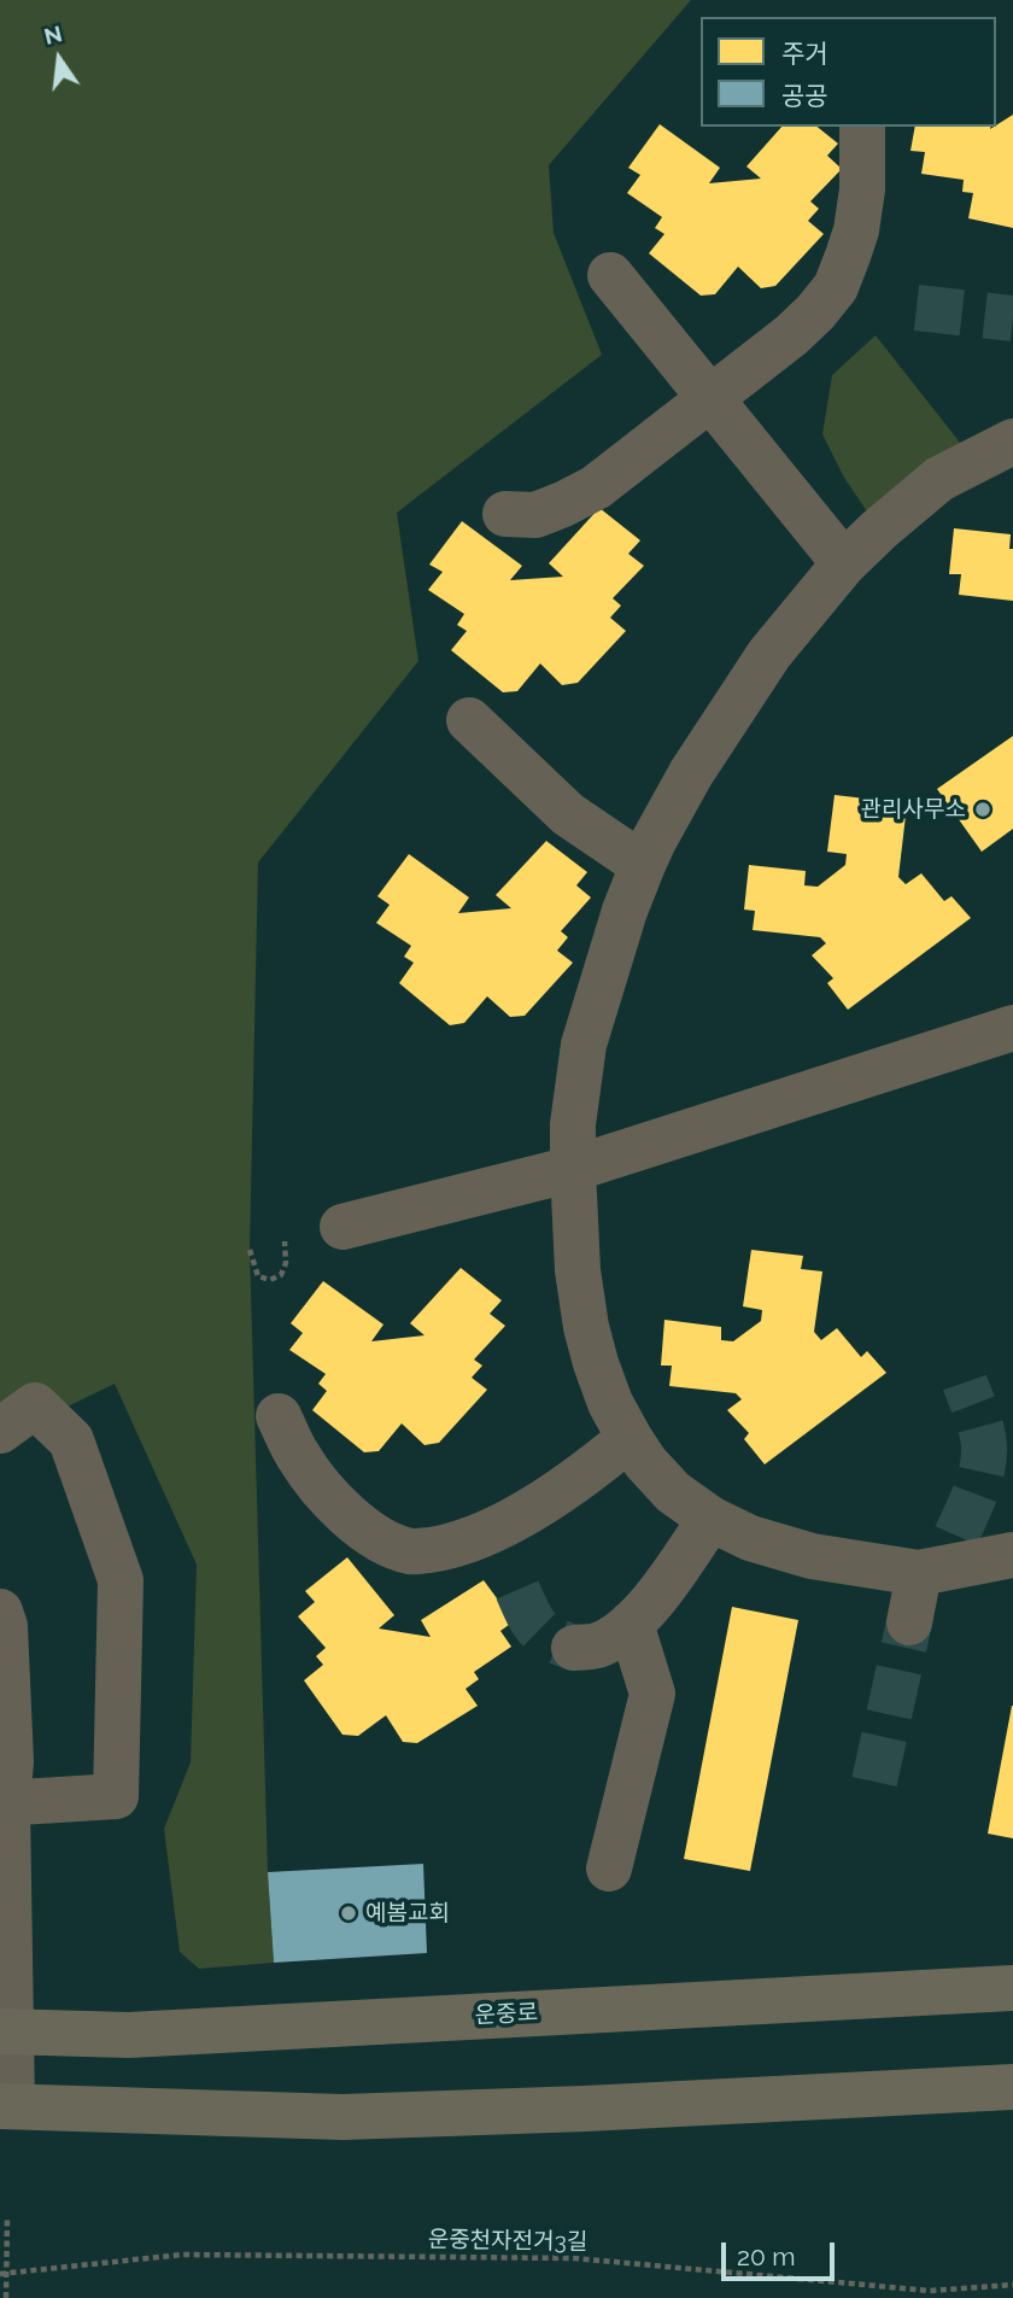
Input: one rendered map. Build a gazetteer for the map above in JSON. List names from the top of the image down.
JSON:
{
  "streets": {
    "main road": ["운중로"],
    "path": ["운중천자전거3길"]
  },
  "places": ["관리사무소", "예봄교회"],
  "legend": ["주거", "공공"],
  "scale_bar": "20 m",
  "north": "top"
}
